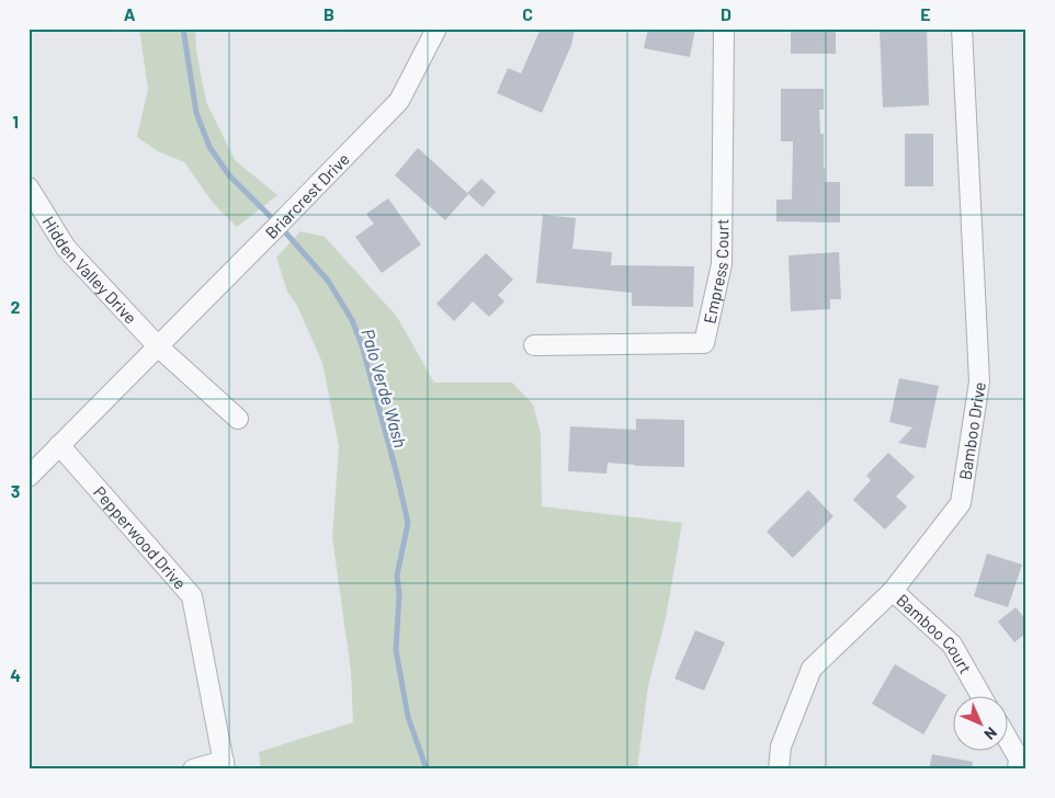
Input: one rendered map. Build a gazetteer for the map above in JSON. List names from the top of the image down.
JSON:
{
  "streets": {
    "street": [
      "Briarcrest Drive",
      "Hidden Valley Drive",
      "Empress Court",
      "Bamboo Drive",
      "Pepperwood Drive",
      "Bamboo Court"
    ]
  },
  "crossings": [
    ["Briarcrest Drive", "Hidden Valley Drive"],
    ["Briarcrest Drive", "Pepperwood Drive"],
    ["Bamboo Drive", "Bamboo Court"]
  ],
  "water": ["Palo Verde Wash"],
  "north": "bottom right",
  "grid": {
    "columns": [
      "A",
      "B",
      "C",
      "D",
      "E"
    ],
    "rows": [
      "1",
      "2",
      "3",
      "4"
    ]
  }
}
